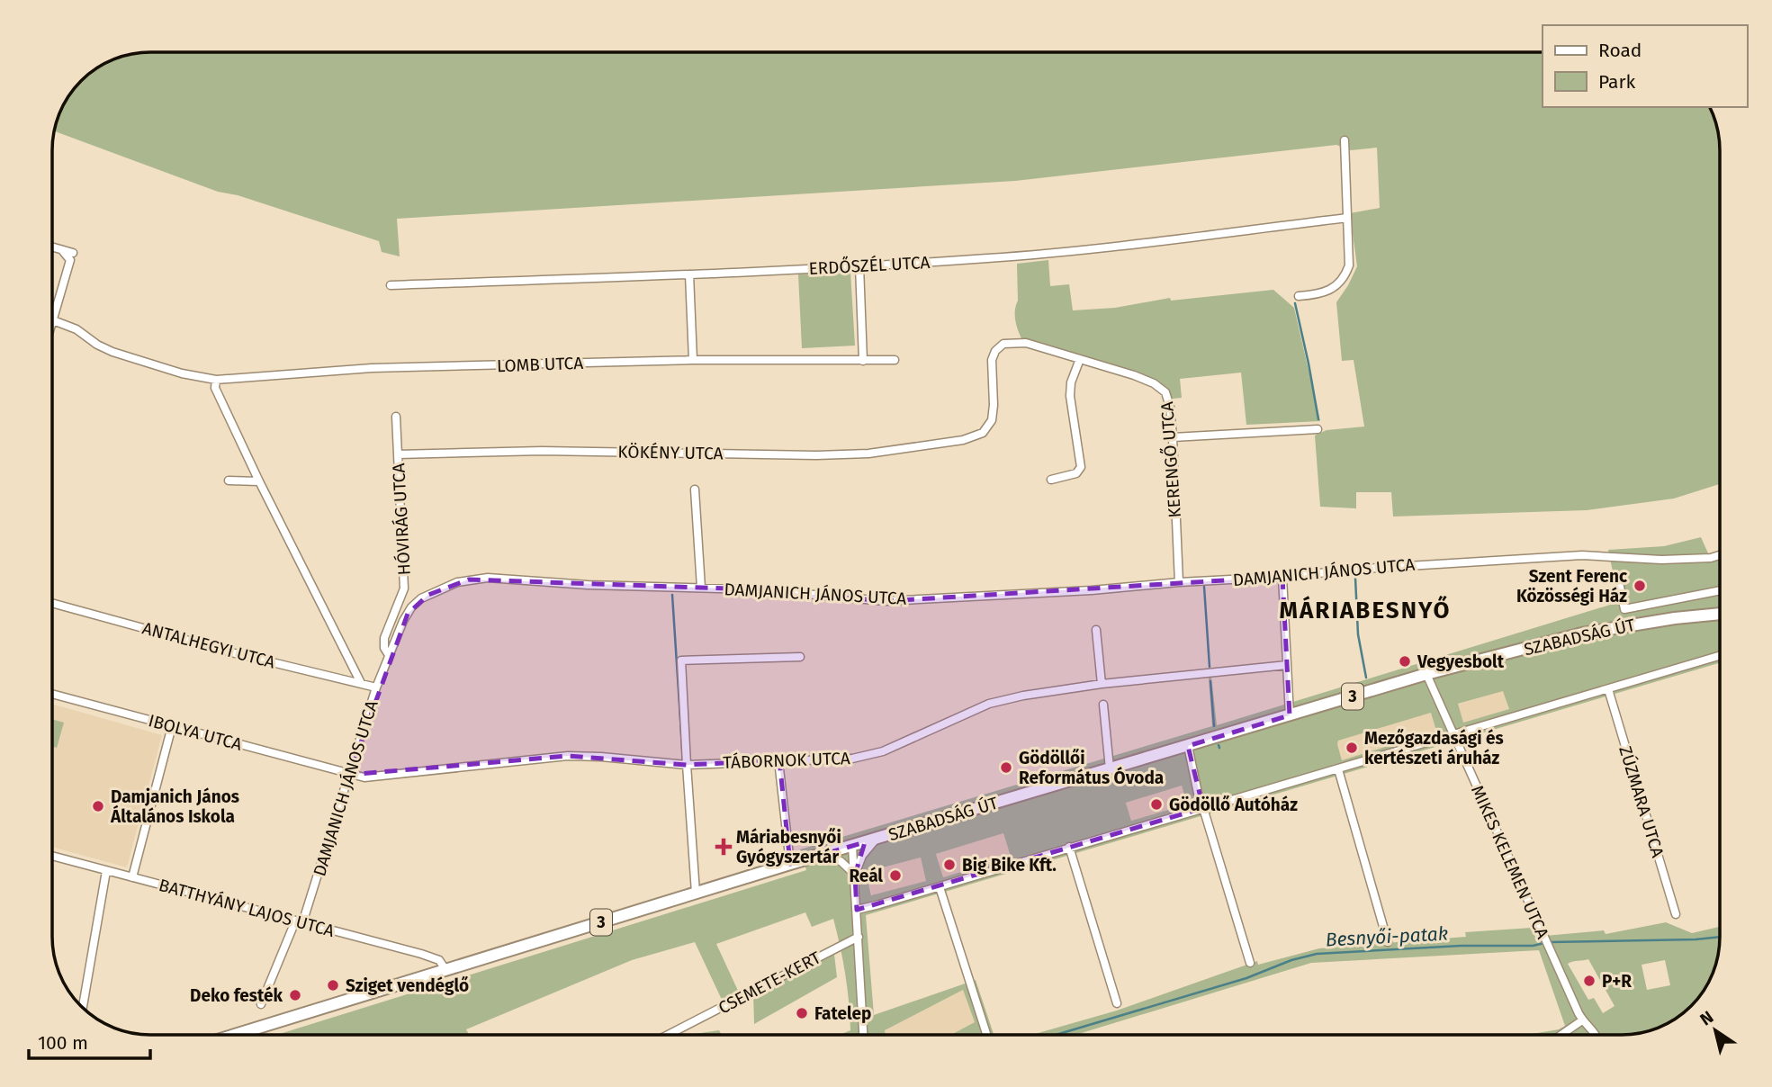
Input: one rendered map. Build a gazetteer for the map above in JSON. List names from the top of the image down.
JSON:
{
  "streets": {
    "main road": ["SZABADSÁG ÚT", "3"],
    "street": [
      "ERDŐSZÉL UTCA",
      "LOMB UTCA",
      "KÖKÉNY UTCA",
      "KERENGŐ UTCA",
      "HÓVIRÁG UTCA",
      "DAMJANICH JÁNOS UTCA",
      "ANTALHEGYI UTCA",
      "IBOLYA UTCA",
      "TÁBORNOK UTCA",
      "ZÚZMARA UTCA",
      "MIKES KELEMEN UTCA",
      "BATTHYÁNY LAJOS UTCA",
      "CSEMETE-KERT"
    ]
  },
  "crossings": [
    ["KÖKÉNY UTCA", "KERENGŐ UTCA"],
    ["KÖKÉNY UTCA", "HÓVIRÁG UTCA"],
    ["KERENGŐ UTCA", "DAMJANICH JÁNOS UTCA"],
    ["HÓVIRÁG UTCA", "DAMJANICH JÁNOS UTCA"],
    ["DAMJANICH JÁNOS UTCA", "ANTALHEGYI UTCA"],
    ["DAMJANICH JÁNOS UTCA", "IBOLYA UTCA"],
    ["DAMJANICH JÁNOS UTCA", "TÁBORNOK UTCA"],
    ["DAMJANICH JÁNOS UTCA", "BATTHYÁNY LAJOS UTCA"],
    ["SZABADSÁG ÚT", "MIKES KELEMEN UTCA"],
    ["SZABADSÁG ÚT", "BATTHYÁNY LAJOS UTCA"],
    ["IBOLYA UTCA", "TÁBORNOK UTCA"]
  ],
  "districts": ["MÁRIABESNYŐ"],
  "water": ["Besnyői-patak"],
  "places": {
    "other": [
      "Szent Ferenc Közösségi Ház",
      "Vegyesbolt",
      "Mezőgazdasági és kertészeti áruház",
      "Gödöllői Református Óvoda",
      "Gödöllő Autóház",
      "Damjanich János Általános Iskola",
      "Big Bike Kft.",
      "Reál",
      "P+R",
      "Sziget vendéglő",
      "Deko festék",
      "Fatelep"
    ],
    "health": ["Máriabesnyői Gyógyszertár"]
  },
  "legend": ["Road", "Park"],
  "scale_bar": "100 m",
  "north": "top left"
}
